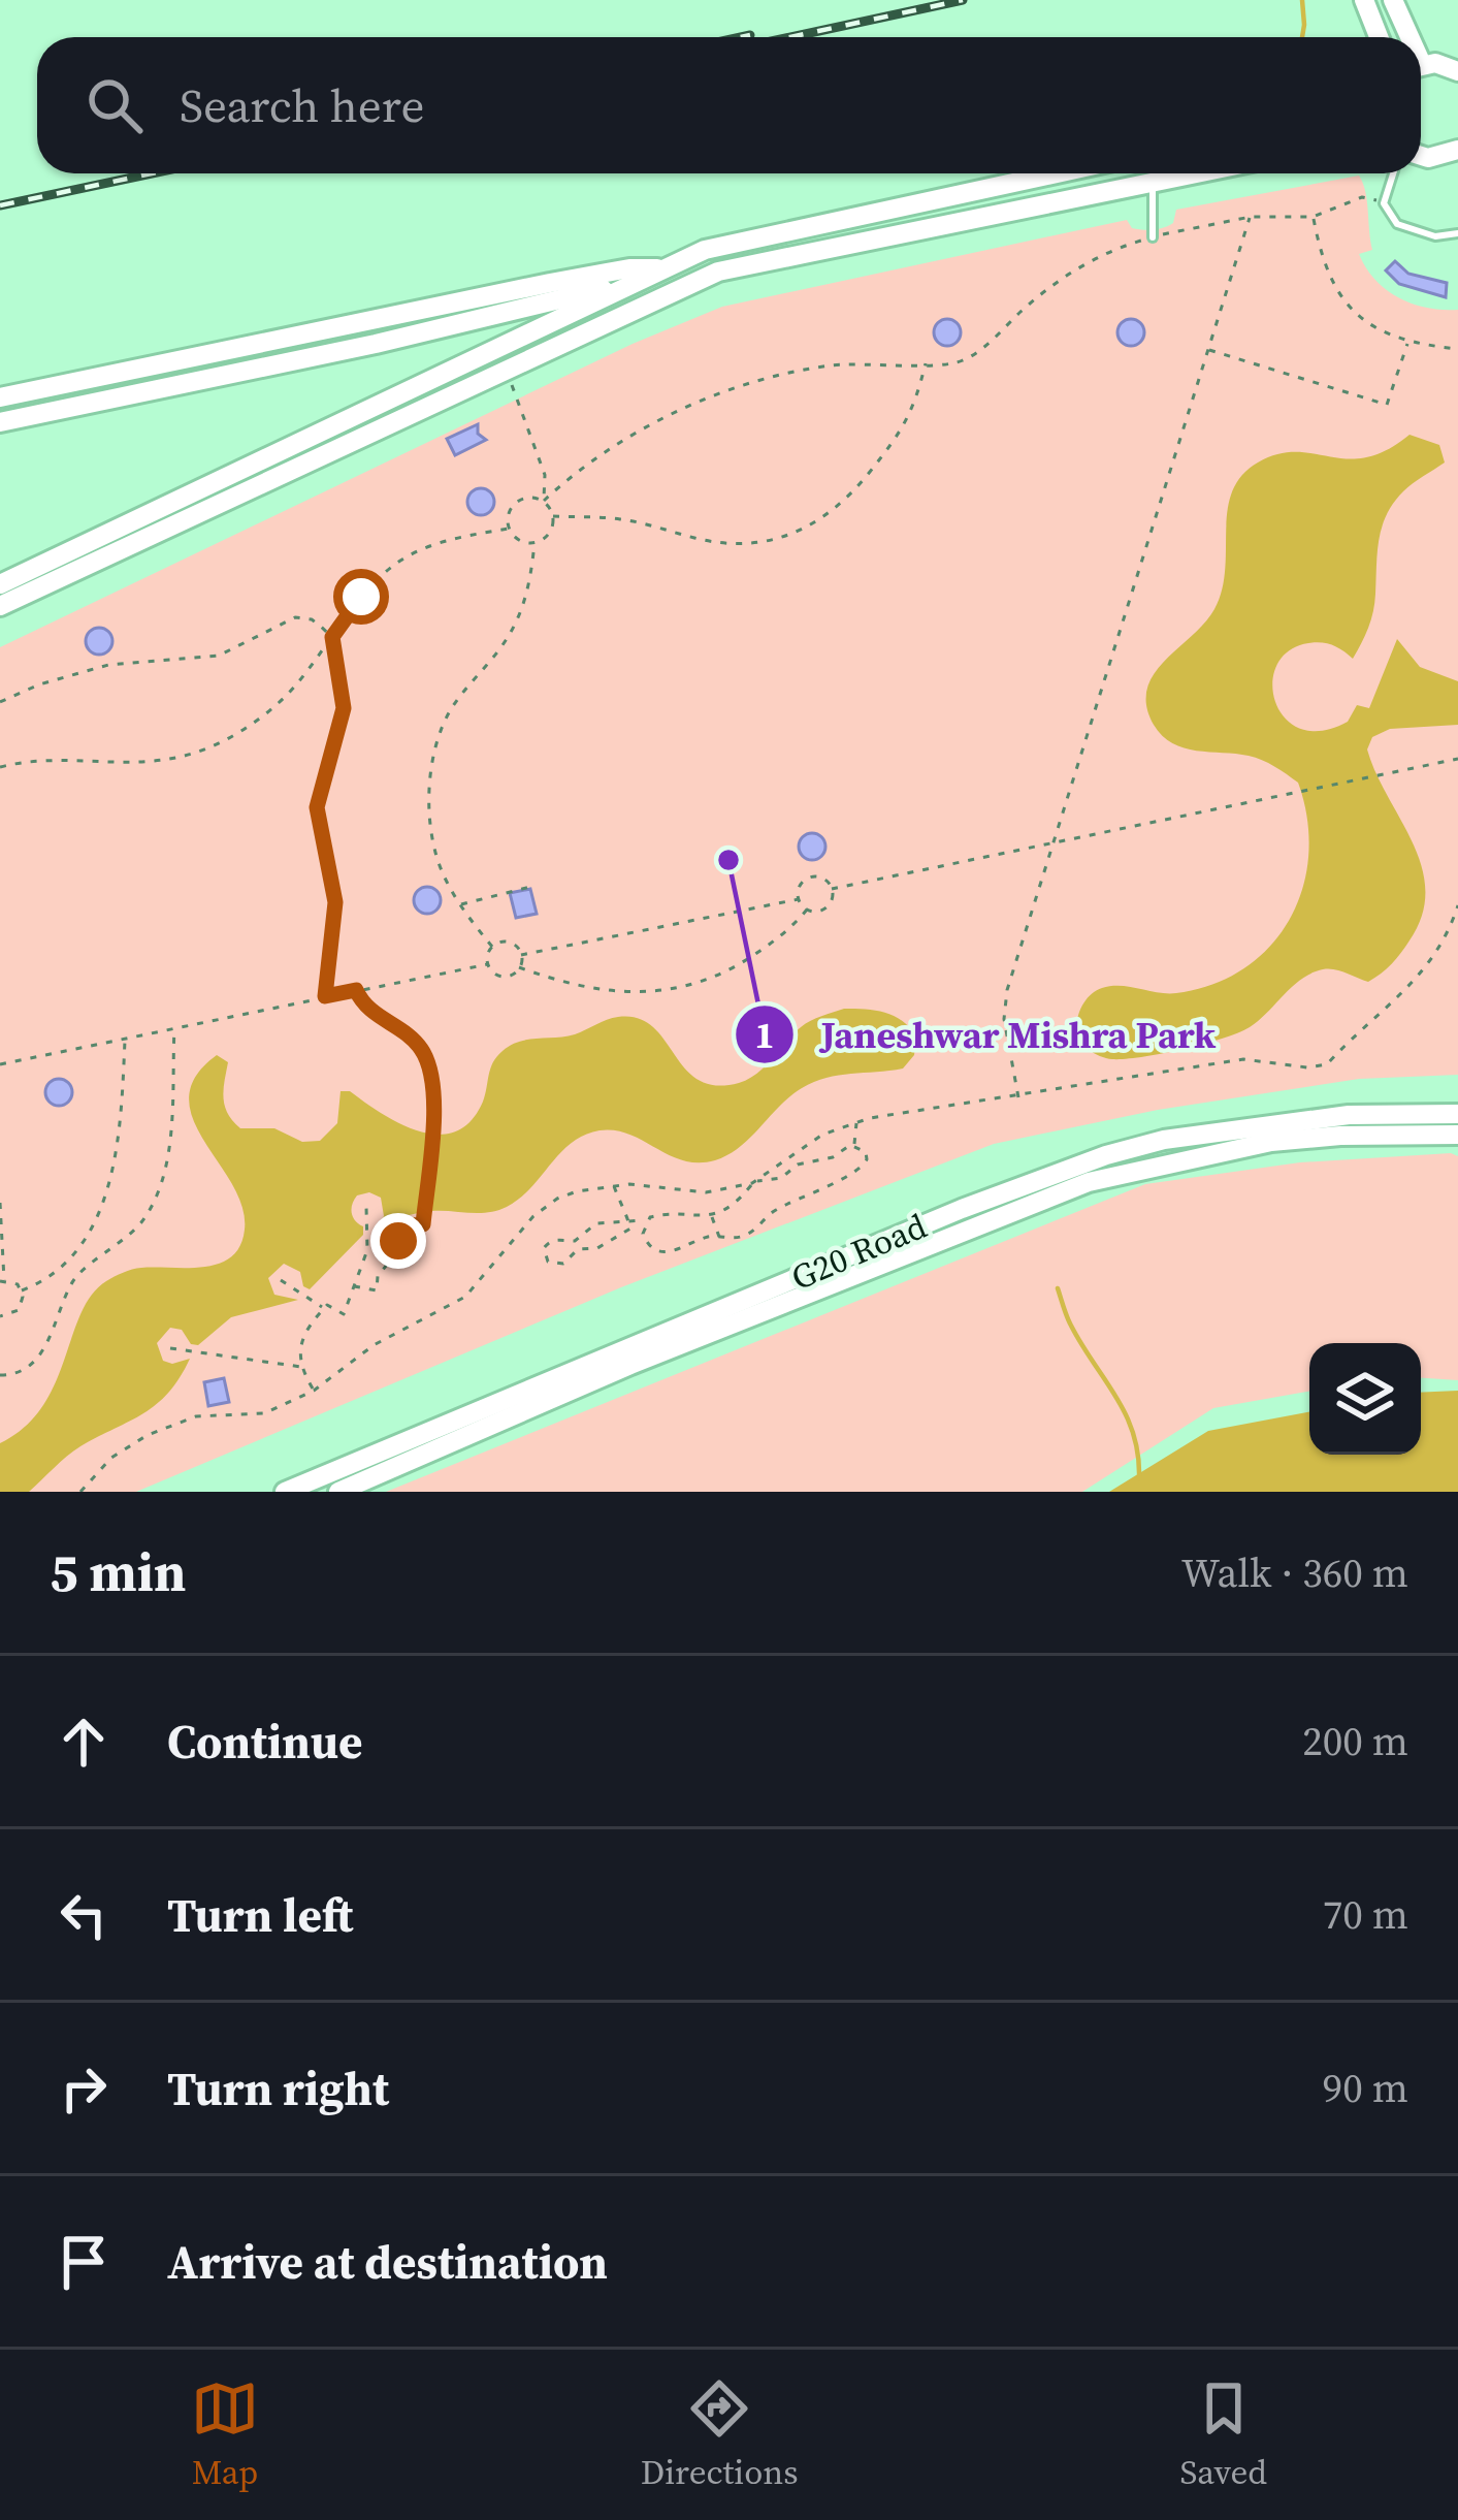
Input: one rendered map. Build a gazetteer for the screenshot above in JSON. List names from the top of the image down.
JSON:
{
  "streets": {
    "street": ["G20 Road"]
  },
  "places": ["Janeshwar Mishra Park"],
  "page": {
    "search": "Search here",
    "heading": ["5 min", "Walk · 360 m"],
    "list": [
      ["Continue", "200 m"],
      ["Turn left", "70 m"],
      ["Turn right", "90 m"],
      "Arrive at destination"
    ],
    "nav": ["Map", "Directions", "Saved"]
  }
}
